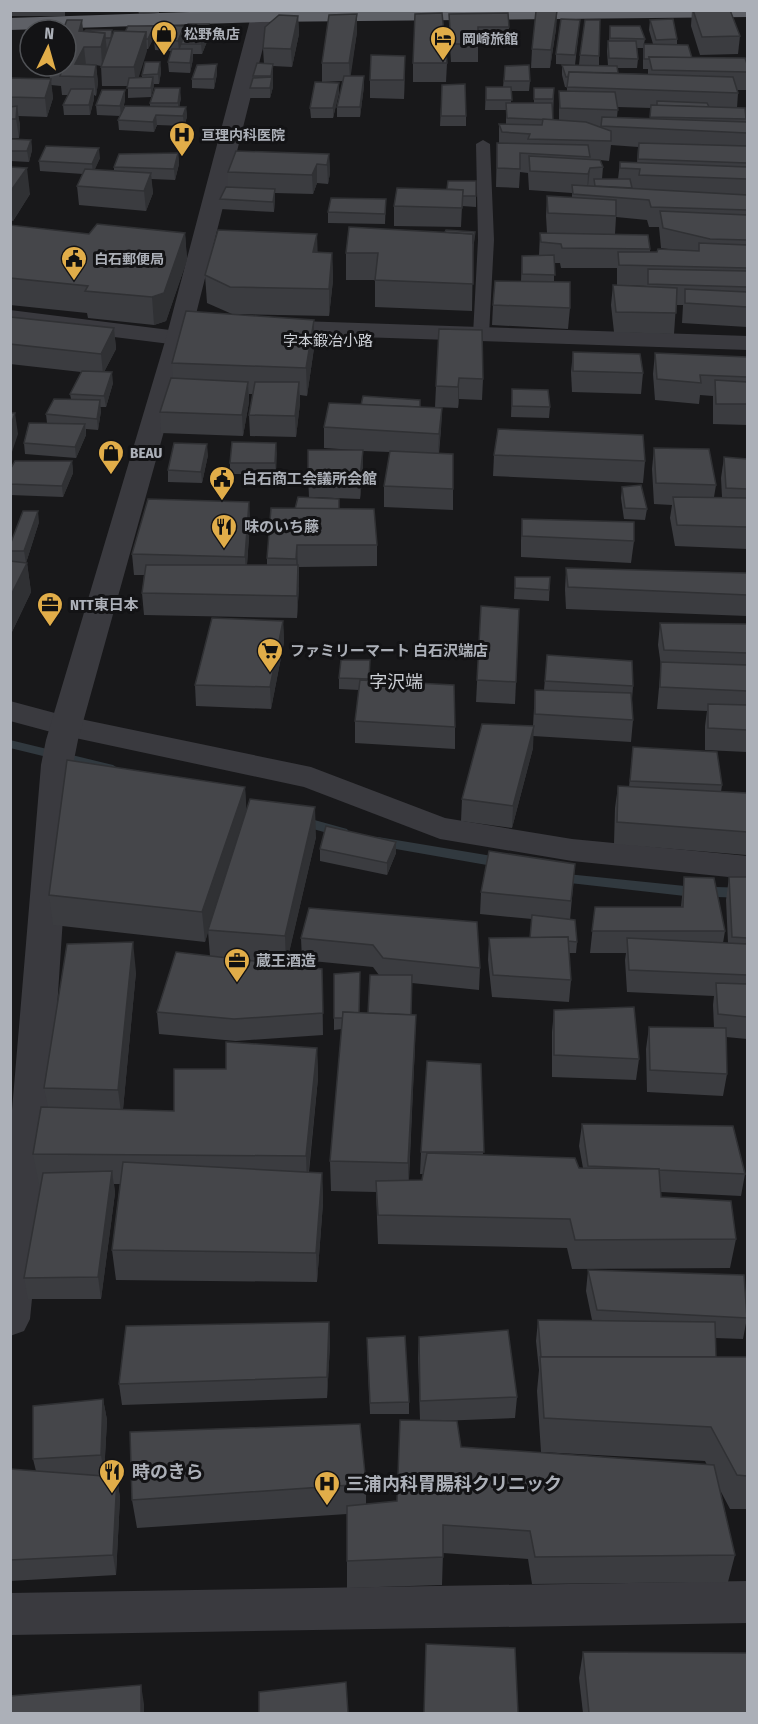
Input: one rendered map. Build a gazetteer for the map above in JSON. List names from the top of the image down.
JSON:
{
  "districts": ["字本鍛冶小路", "字沢端"],
  "places": {
    "shop": ["松野魚店", "BEAU"],
    "hotel": ["岡崎旅館"],
    "hospital": ["亘理内科医院", "三浦内科胃腸科クリニック"],
    "public building": ["白石郵便局", "白石商工会議所会館"],
    "restaurant": ["味のいち藤", "時のきら"],
    "office": ["NTT東日本", "蔵王酒造"],
    "supermarket": ["ファミリーマート 白石沢端店"]
  },
  "north": "top"
}
